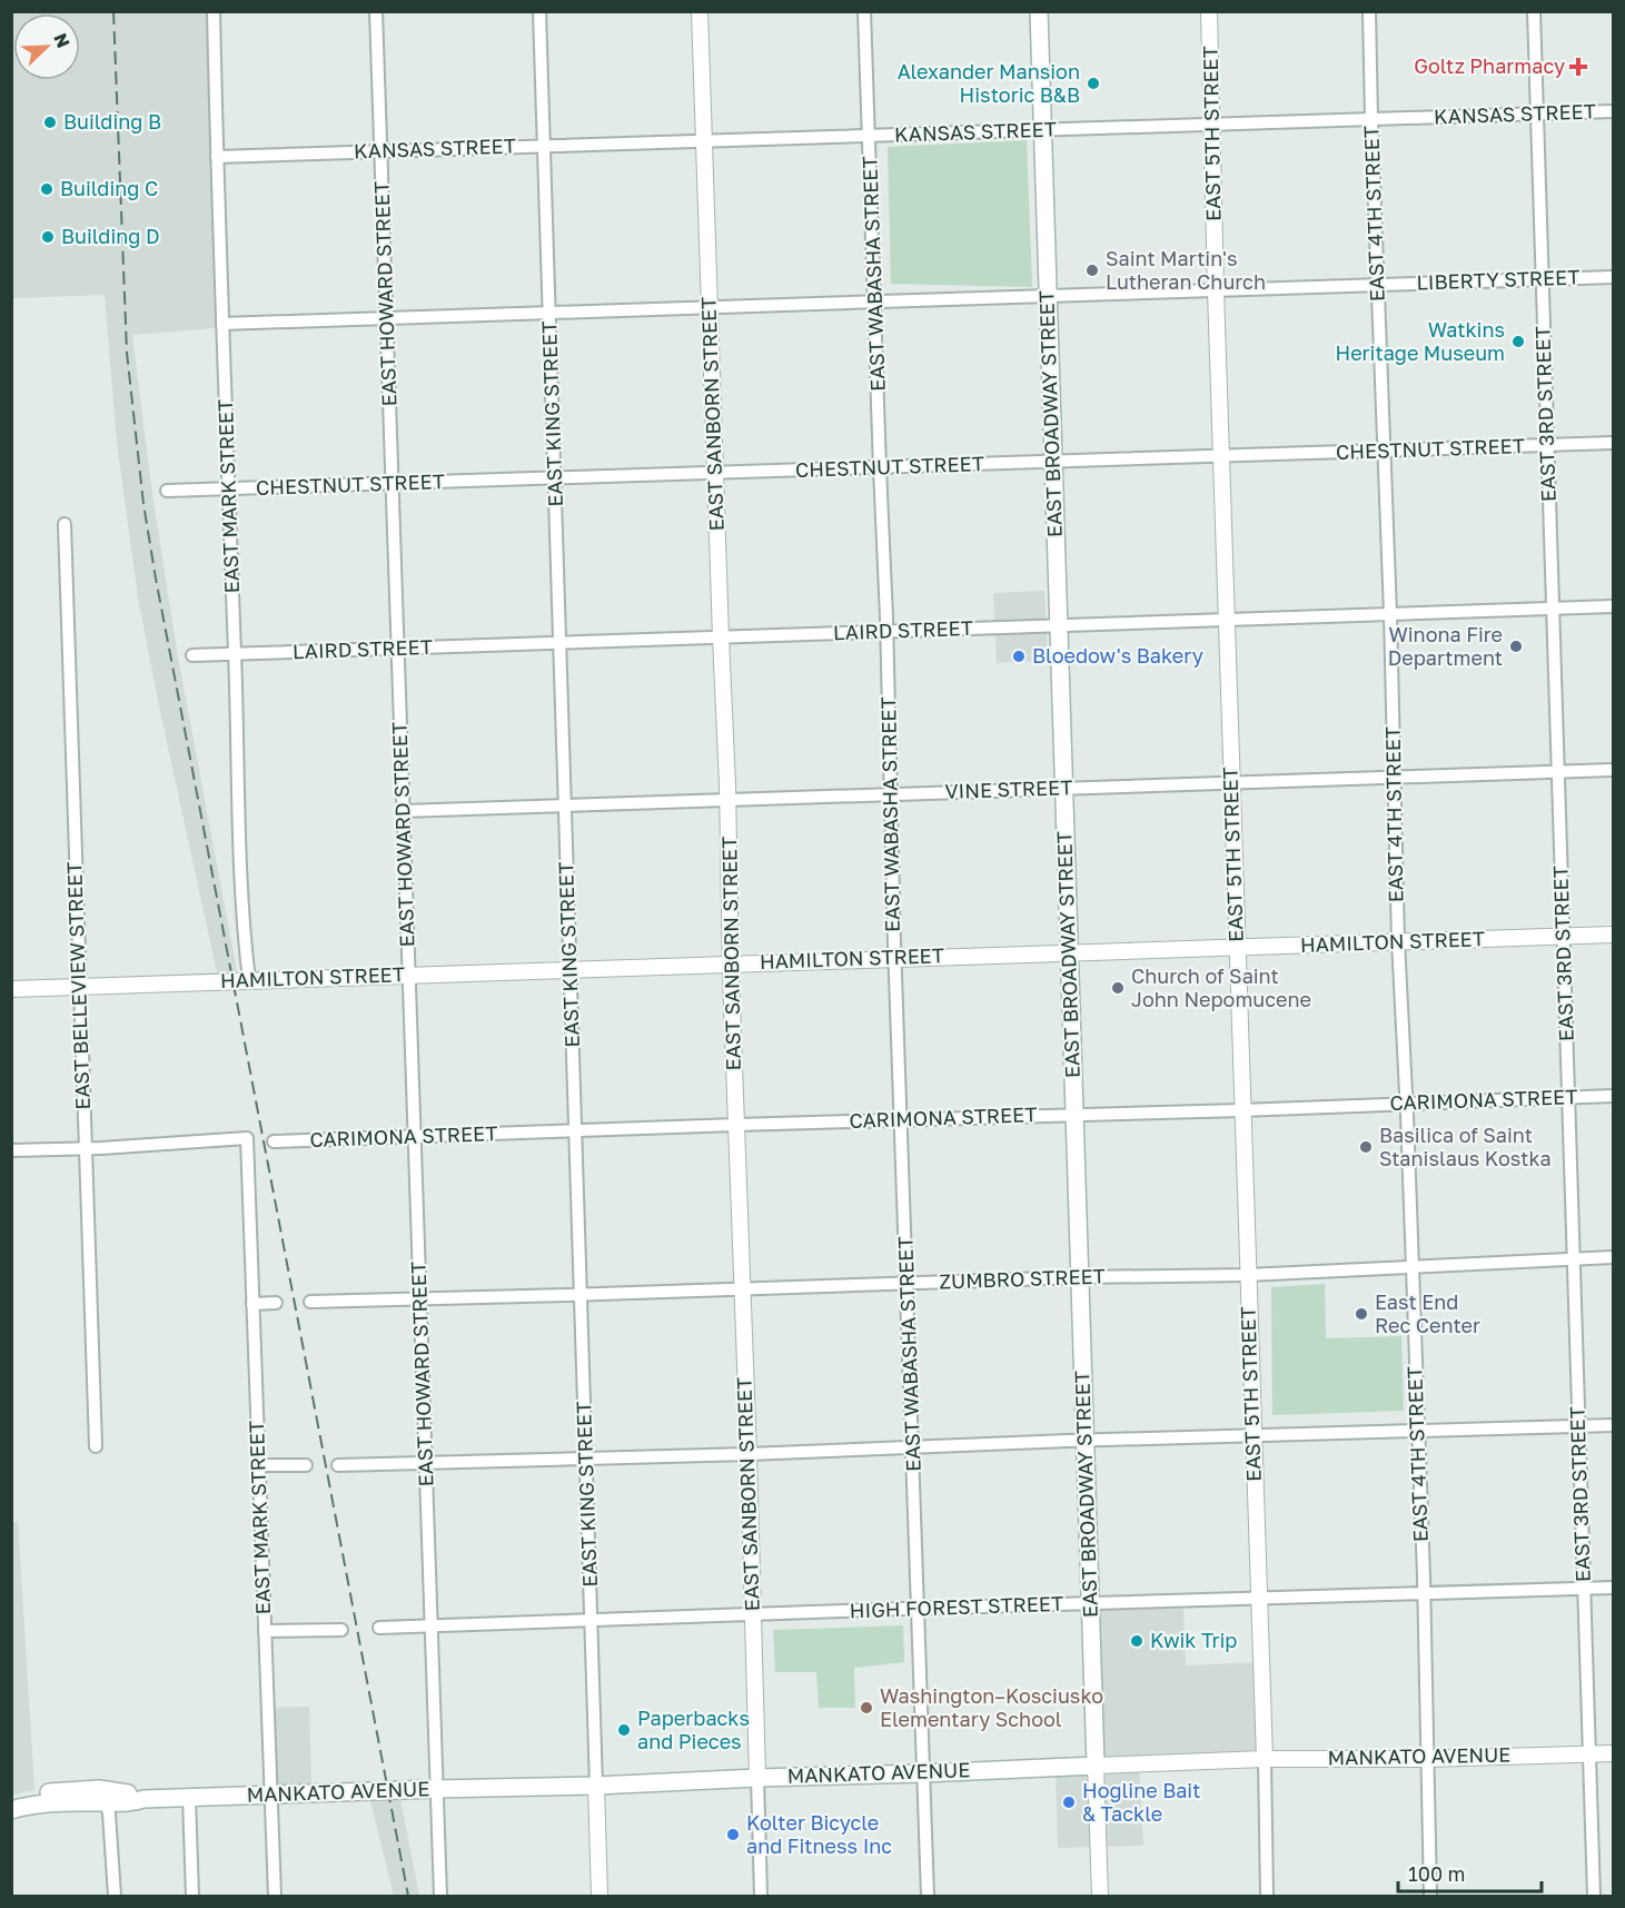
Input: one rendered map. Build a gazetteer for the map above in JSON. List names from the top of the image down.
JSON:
{
  "streets": {
    "main road": ["EAST BROADWAY STREET", "MANKATO AVENUE"],
    "street": [
      "KANSAS STREET",
      "EAST 5TH STREET",
      "EAST 4TH STREET",
      "EAST WABASHA STREET",
      "LIBERTY STREET",
      "EAST HOWARD STREET",
      "EAST KING STREET",
      "EAST SANBORN STREET",
      "EAST 3RD STREET",
      "CHESTNUT STREET",
      "EAST MARK STREET",
      "LAIRD STREET",
      "VINE STREET",
      "HAMILTON STREET",
      "EAST BELLEVIEW STREET",
      "CARIMONA STREET",
      "ZUMBRO STREET",
      "HIGH FOREST STREET"
    ]
  },
  "crossings": [
    ["KANSAS STREET", "EAST 5TH STREET"],
    ["KANSAS STREET", "EAST 4TH STREET"],
    ["KANSAS STREET", "EAST WABASHA STREET"],
    ["KANSAS STREET", "EAST HOWARD STREET"],
    ["KANSAS STREET", "EAST KING STREET"],
    ["KANSAS STREET", "EAST SANBORN STREET"],
    ["KANSAS STREET", "EAST BROADWAY STREET"],
    ["KANSAS STREET", "EAST 3RD STREET"],
    ["KANSAS STREET", "EAST MARK STREET"],
    ["EAST 5TH STREET", "LIBERTY STREET"],
    ["EAST 5TH STREET", "CHESTNUT STREET"],
    ["EAST 5TH STREET", "LAIRD STREET"],
    ["EAST 5TH STREET", "VINE STREET"],
    ["EAST 5TH STREET", "HAMILTON STREET"],
    ["EAST 5TH STREET", "CARIMONA STREET"],
    ["EAST 5TH STREET", "ZUMBRO STREET"],
    ["EAST 5TH STREET", "HIGH FOREST STREET"],
    ["EAST 5TH STREET", "MANKATO AVENUE"],
    ["EAST 4TH STREET", "LIBERTY STREET"],
    ["EAST 4TH STREET", "CHESTNUT STREET"],
    ["EAST 4TH STREET", "LAIRD STREET"],
    ["EAST 4TH STREET", "VINE STREET"],
    ["EAST 4TH STREET", "HAMILTON STREET"],
    ["EAST 4TH STREET", "CARIMONA STREET"],
    ["EAST 4TH STREET", "ZUMBRO STREET"],
    ["EAST 4TH STREET", "HIGH FOREST STREET"],
    ["EAST 4TH STREET", "MANKATO AVENUE"],
    ["EAST WABASHA STREET", "LIBERTY STREET"],
    ["EAST WABASHA STREET", "CHESTNUT STREET"],
    ["EAST WABASHA STREET", "LAIRD STREET"],
    ["EAST WABASHA STREET", "VINE STREET"],
    ["EAST WABASHA STREET", "HAMILTON STREET"],
    ["EAST WABASHA STREET", "CARIMONA STREET"],
    ["EAST WABASHA STREET", "ZUMBRO STREET"],
    ["EAST WABASHA STREET", "HIGH FOREST STREET"],
    ["EAST WABASHA STREET", "MANKATO AVENUE"],
    ["LIBERTY STREET", "EAST HOWARD STREET"],
    ["LIBERTY STREET", "EAST KING STREET"],
    ["LIBERTY STREET", "EAST SANBORN STREET"],
    ["LIBERTY STREET", "EAST BROADWAY STREET"],
    ["LIBERTY STREET", "EAST 3RD STREET"],
    ["LIBERTY STREET", "EAST MARK STREET"],
    ["EAST HOWARD STREET", "CHESTNUT STREET"],
    ["EAST HOWARD STREET", "LAIRD STREET"],
    ["EAST HOWARD STREET", "VINE STREET"],
    ["EAST HOWARD STREET", "HAMILTON STREET"],
    ["EAST HOWARD STREET", "CARIMONA STREET"],
    ["EAST HOWARD STREET", "ZUMBRO STREET"],
    ["EAST HOWARD STREET", "HIGH FOREST STREET"],
    ["EAST HOWARD STREET", "MANKATO AVENUE"],
    ["EAST KING STREET", "CHESTNUT STREET"],
    ["EAST KING STREET", "LAIRD STREET"],
    ["EAST KING STREET", "VINE STREET"],
    ["EAST KING STREET", "HAMILTON STREET"],
    ["EAST KING STREET", "CARIMONA STREET"],
    ["EAST KING STREET", "ZUMBRO STREET"],
    ["EAST KING STREET", "HIGH FOREST STREET"],
    ["EAST KING STREET", "MANKATO AVENUE"],
    ["EAST SANBORN STREET", "CHESTNUT STREET"],
    ["EAST SANBORN STREET", "LAIRD STREET"],
    ["EAST SANBORN STREET", "VINE STREET"],
    ["EAST SANBORN STREET", "HAMILTON STREET"],
    ["EAST SANBORN STREET", "CARIMONA STREET"],
    ["EAST SANBORN STREET", "ZUMBRO STREET"],
    ["EAST SANBORN STREET", "HIGH FOREST STREET"],
    ["EAST SANBORN STREET", "MANKATO AVENUE"],
    ["EAST BROADWAY STREET", "CHESTNUT STREET"],
    ["EAST BROADWAY STREET", "LAIRD STREET"],
    ["EAST BROADWAY STREET", "VINE STREET"],
    ["EAST BROADWAY STREET", "HAMILTON STREET"],
    ["EAST BROADWAY STREET", "CARIMONA STREET"],
    ["EAST BROADWAY STREET", "ZUMBRO STREET"],
    ["EAST BROADWAY STREET", "HIGH FOREST STREET"],
    ["EAST BROADWAY STREET", "MANKATO AVENUE"],
    ["EAST 3RD STREET", "CHESTNUT STREET"],
    ["EAST 3RD STREET", "LAIRD STREET"],
    ["EAST 3RD STREET", "VINE STREET"],
    ["EAST 3RD STREET", "HAMILTON STREET"],
    ["EAST 3RD STREET", "CARIMONA STREET"],
    ["EAST 3RD STREET", "ZUMBRO STREET"],
    ["EAST 3RD STREET", "HIGH FOREST STREET"],
    ["EAST 3RD STREET", "MANKATO AVENUE"],
    ["CHESTNUT STREET", "EAST MARK STREET"],
    ["EAST MARK STREET", "LAIRD STREET"],
    ["EAST MARK STREET", "HAMILTON STREET"],
    ["EAST MARK STREET", "EAST BELLEVIEW STREET"],
    ["EAST MARK STREET", "MANKATO AVENUE"],
    ["HAMILTON STREET", "EAST BELLEVIEW STREET"]
  ],
  "places": {
    "health": ["Goltz Pharmacy"],
    "other": [
      "Alexander Mansion Historic B&B",
      "Building B",
      "Building C",
      "Building D",
      "Saint Martin's Lutheran Church",
      "Watkins Heritage Museum",
      "Winona Fire Department",
      "Bloedow's Bakery",
      "Church of Saint John Nepomucene",
      "Basilica of Saint Stanislaus Kostka",
      "East End Rec Center",
      "Kwik Trip",
      "Washington–Kosciusko Elementary School",
      "Paperbacks and Pieces",
      "Hogline Bait & Tackle",
      "Kolter Bicycle and Fitness Inc"
    ]
  },
  "scale_bar": "100 m",
  "north": "top right"
}
